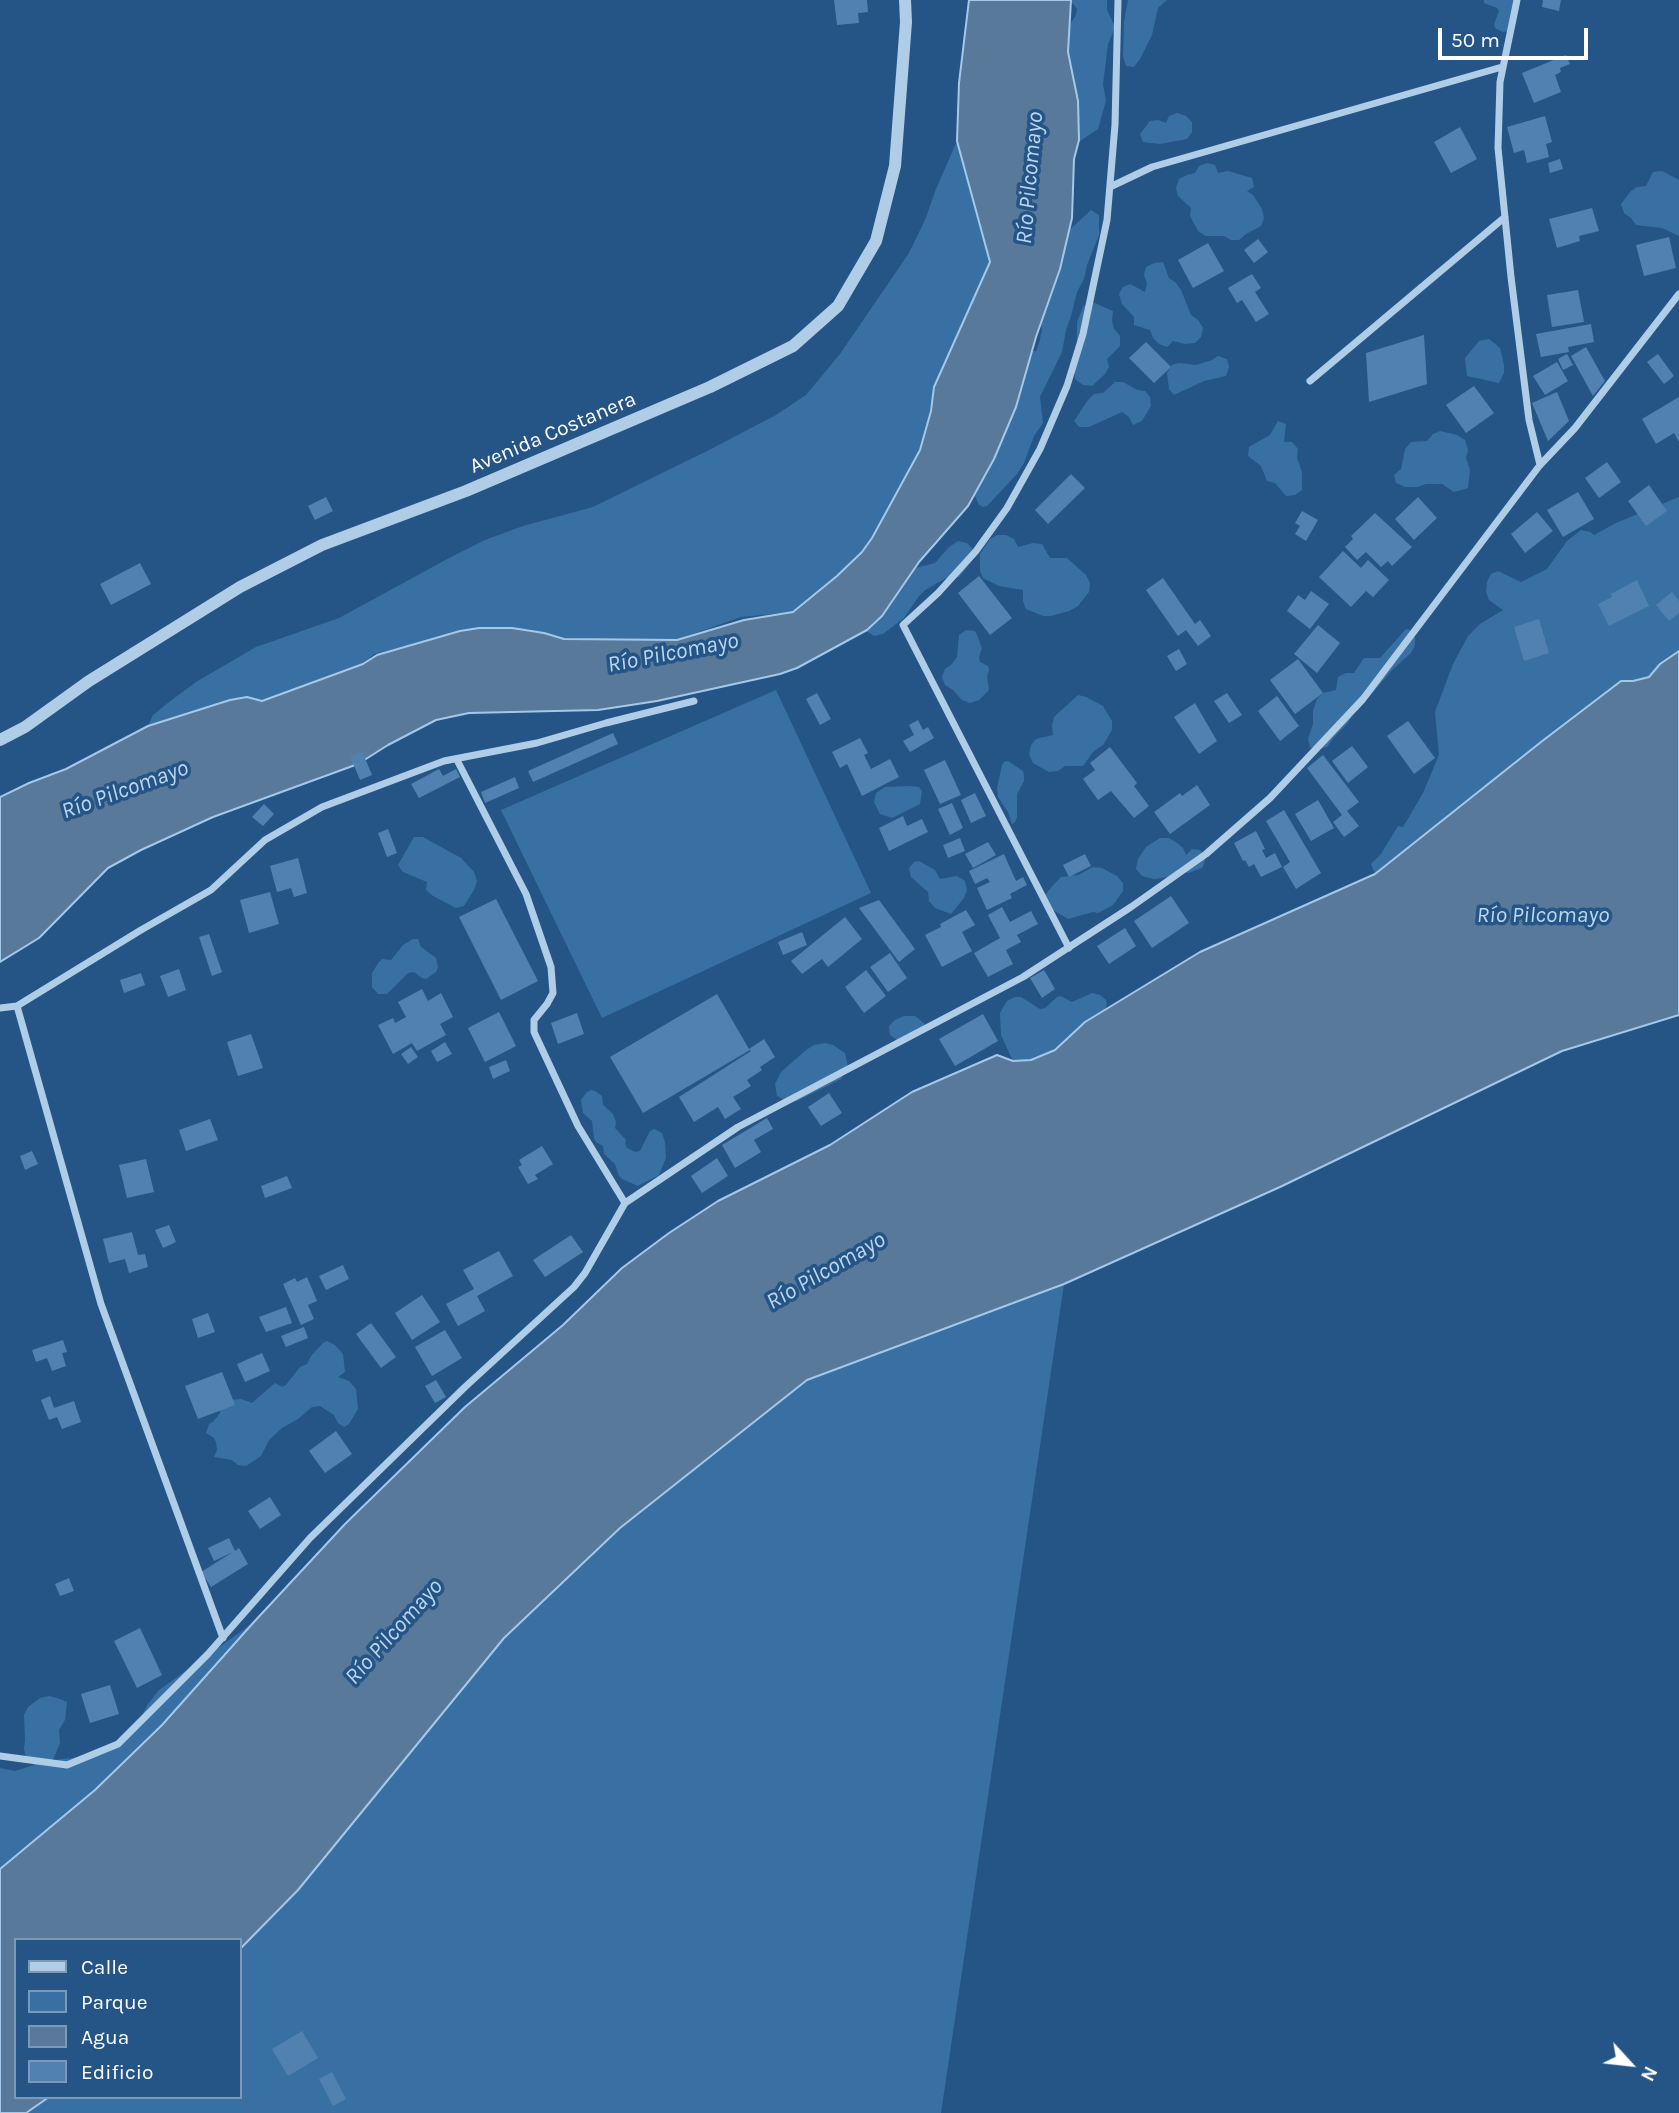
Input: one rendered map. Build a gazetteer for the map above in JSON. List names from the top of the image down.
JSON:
{
  "streets": {
    "street": ["Avenida Costanera"]
  },
  "water": ["Río Pilcomayo"],
  "legend": [
    "Calle",
    "Parque",
    "Agua",
    "Edificio"
  ],
  "scale_bar": "50 m",
  "north": "bottom right"
}
